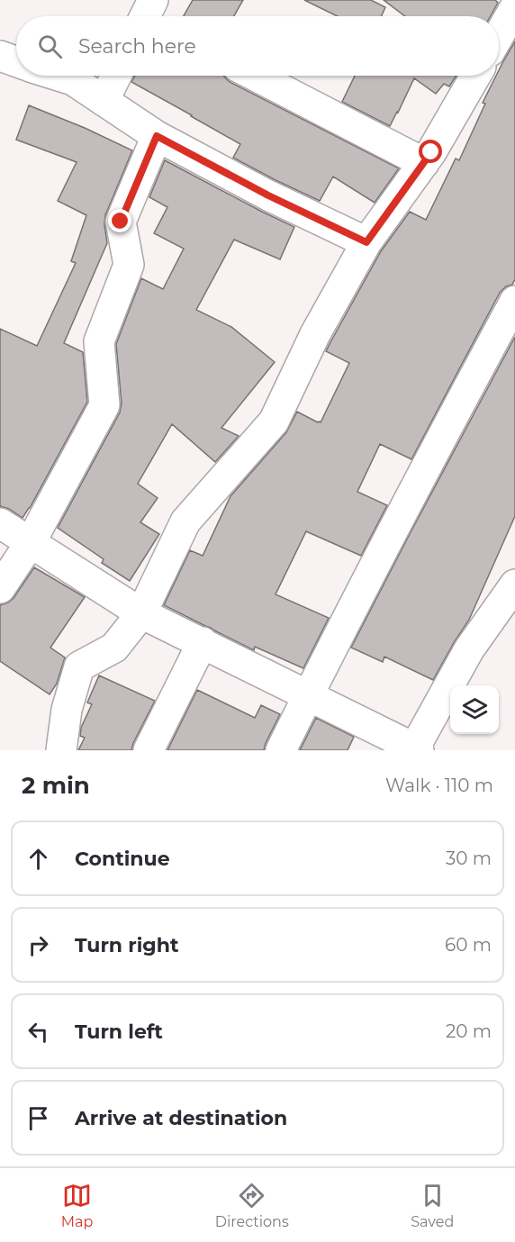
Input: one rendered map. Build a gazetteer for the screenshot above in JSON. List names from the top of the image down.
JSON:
{
  "page": {
    "search": "Search here",
    "heading": ["2 min", "Walk · 110 m"],
    "list": [
      ["Continue", "30 m"],
      ["Turn right", "60 m"],
      ["Turn left", "20 m"],
      "Arrive at destination"
    ],
    "nav": ["Map", "Directions", "Saved"]
  }
}
